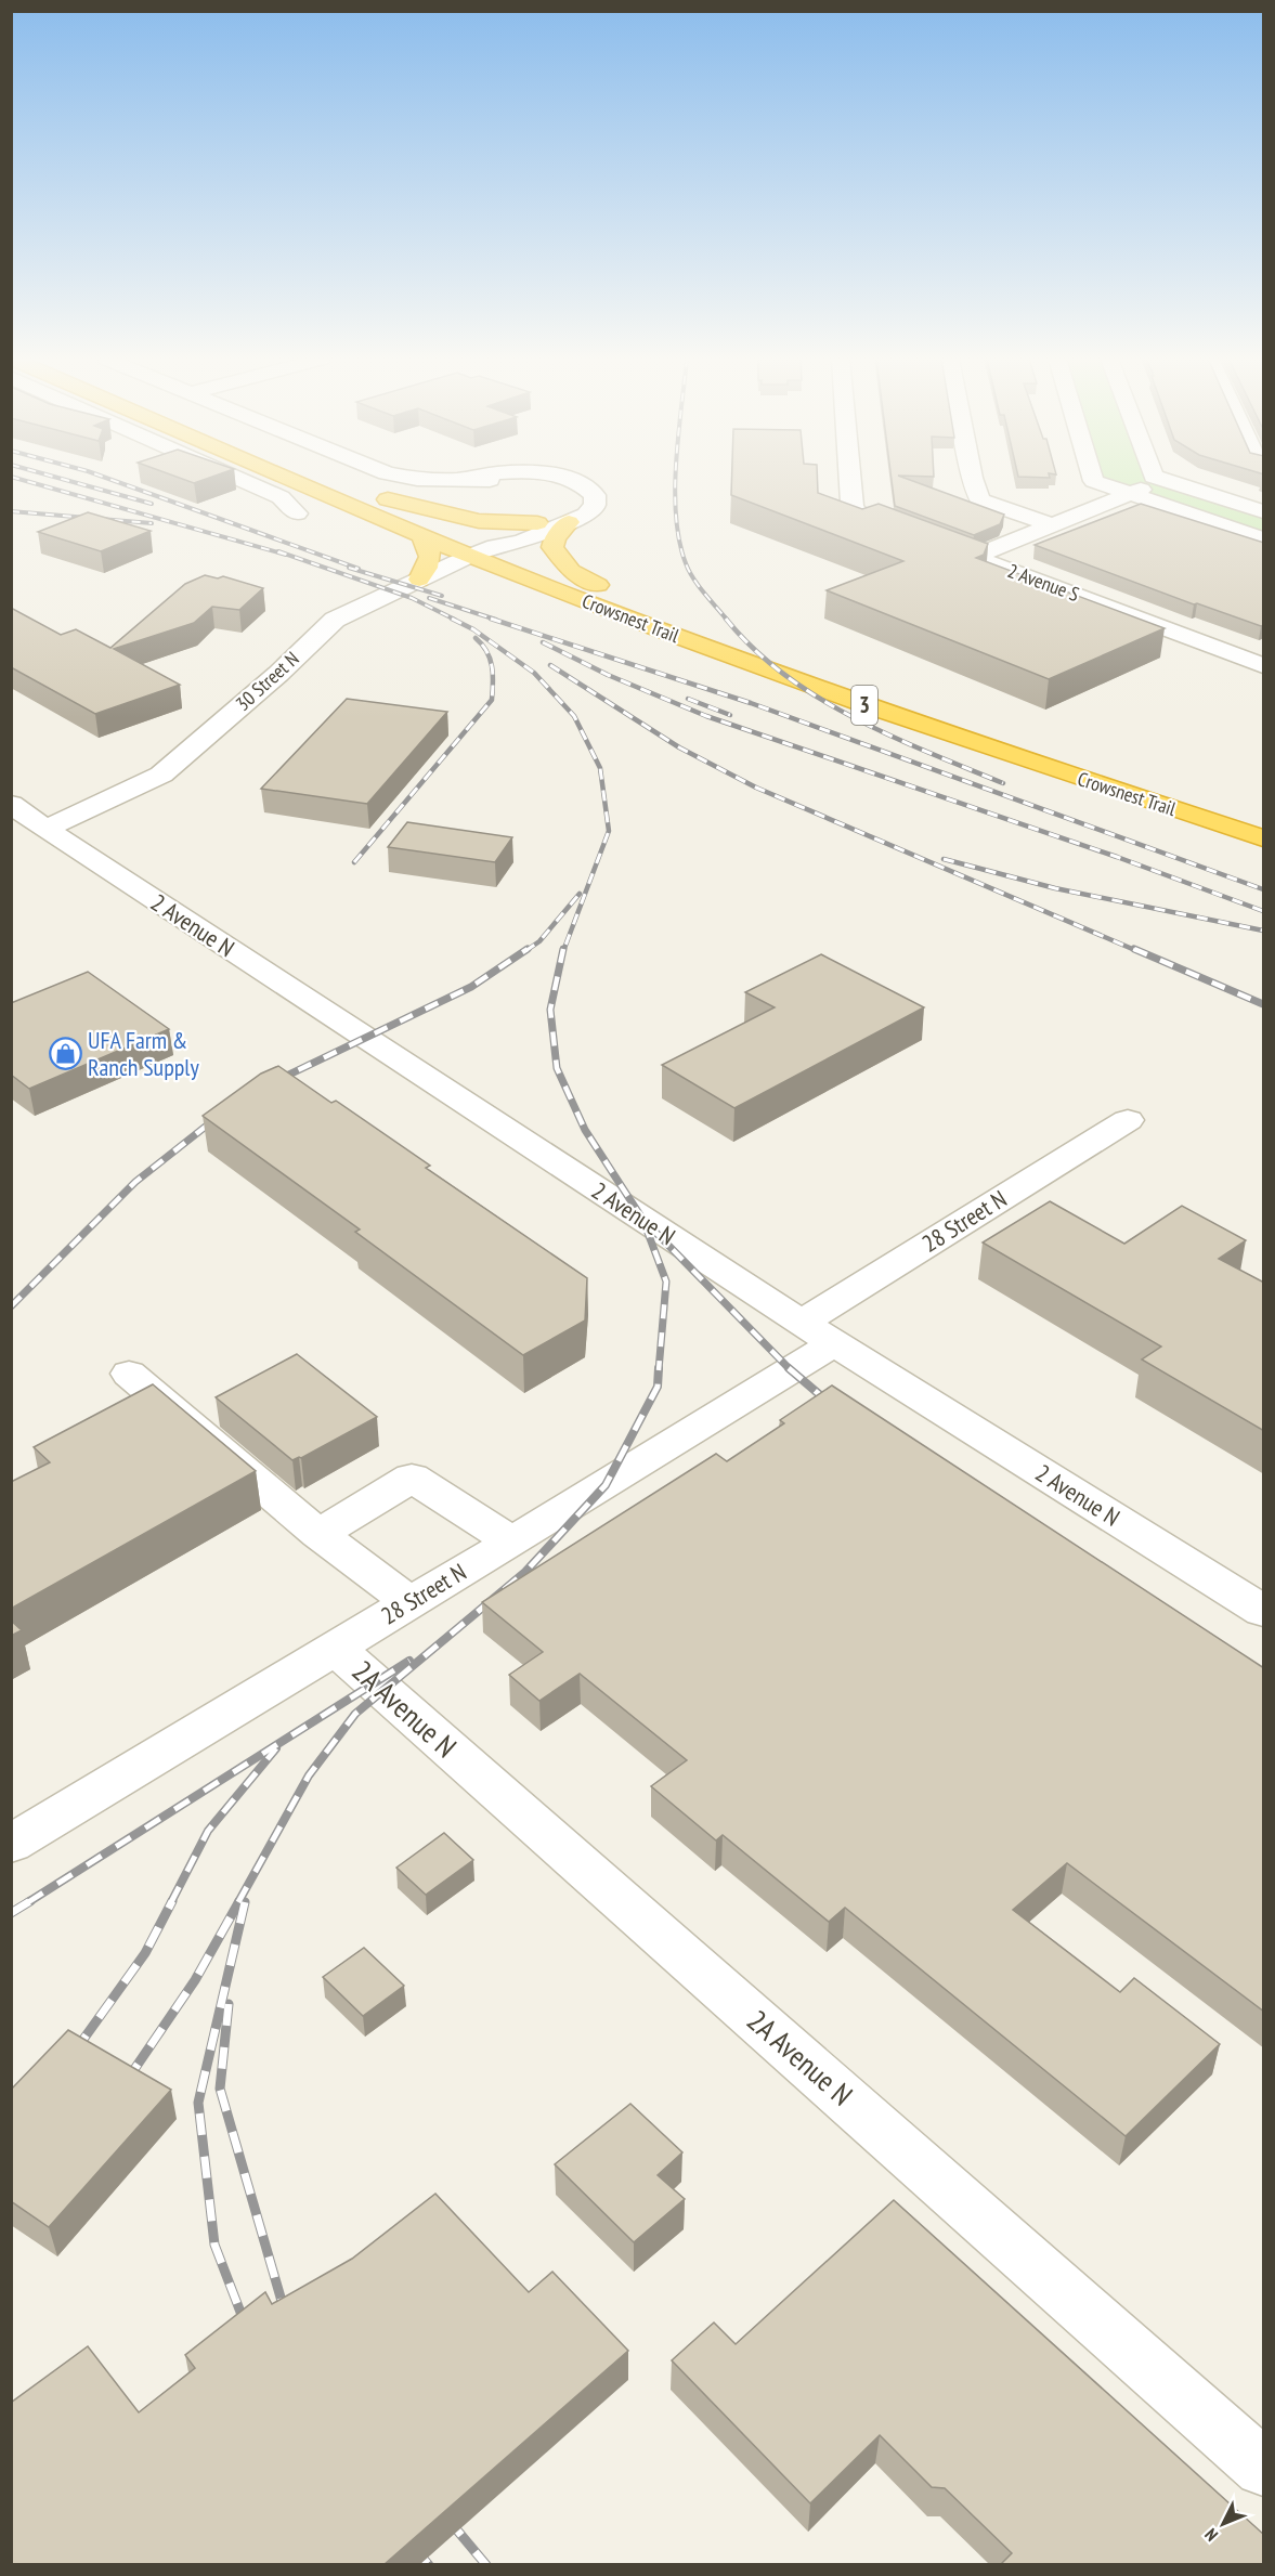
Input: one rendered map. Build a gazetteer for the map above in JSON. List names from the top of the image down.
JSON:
{
  "streets": {
    "highway": ["Crowsnest Trail", "3"],
    "street": [
      "2 Avenue S",
      "30 Street N",
      "2 Avenue N",
      "28 Street N",
      "2A Avenue N"
    ]
  },
  "crossings": [
    ["Crowsnest Trail", "30 Street N"],
    ["30 Street N", "2 Avenue N"],
    ["2 Avenue N", "28 Street N"],
    ["28 Street N", "2A Avenue N"]
  ],
  "places": {
    "shop": ["UFA Farm & Ranch Supply"]
  },
  "north": "bottom left"
}
